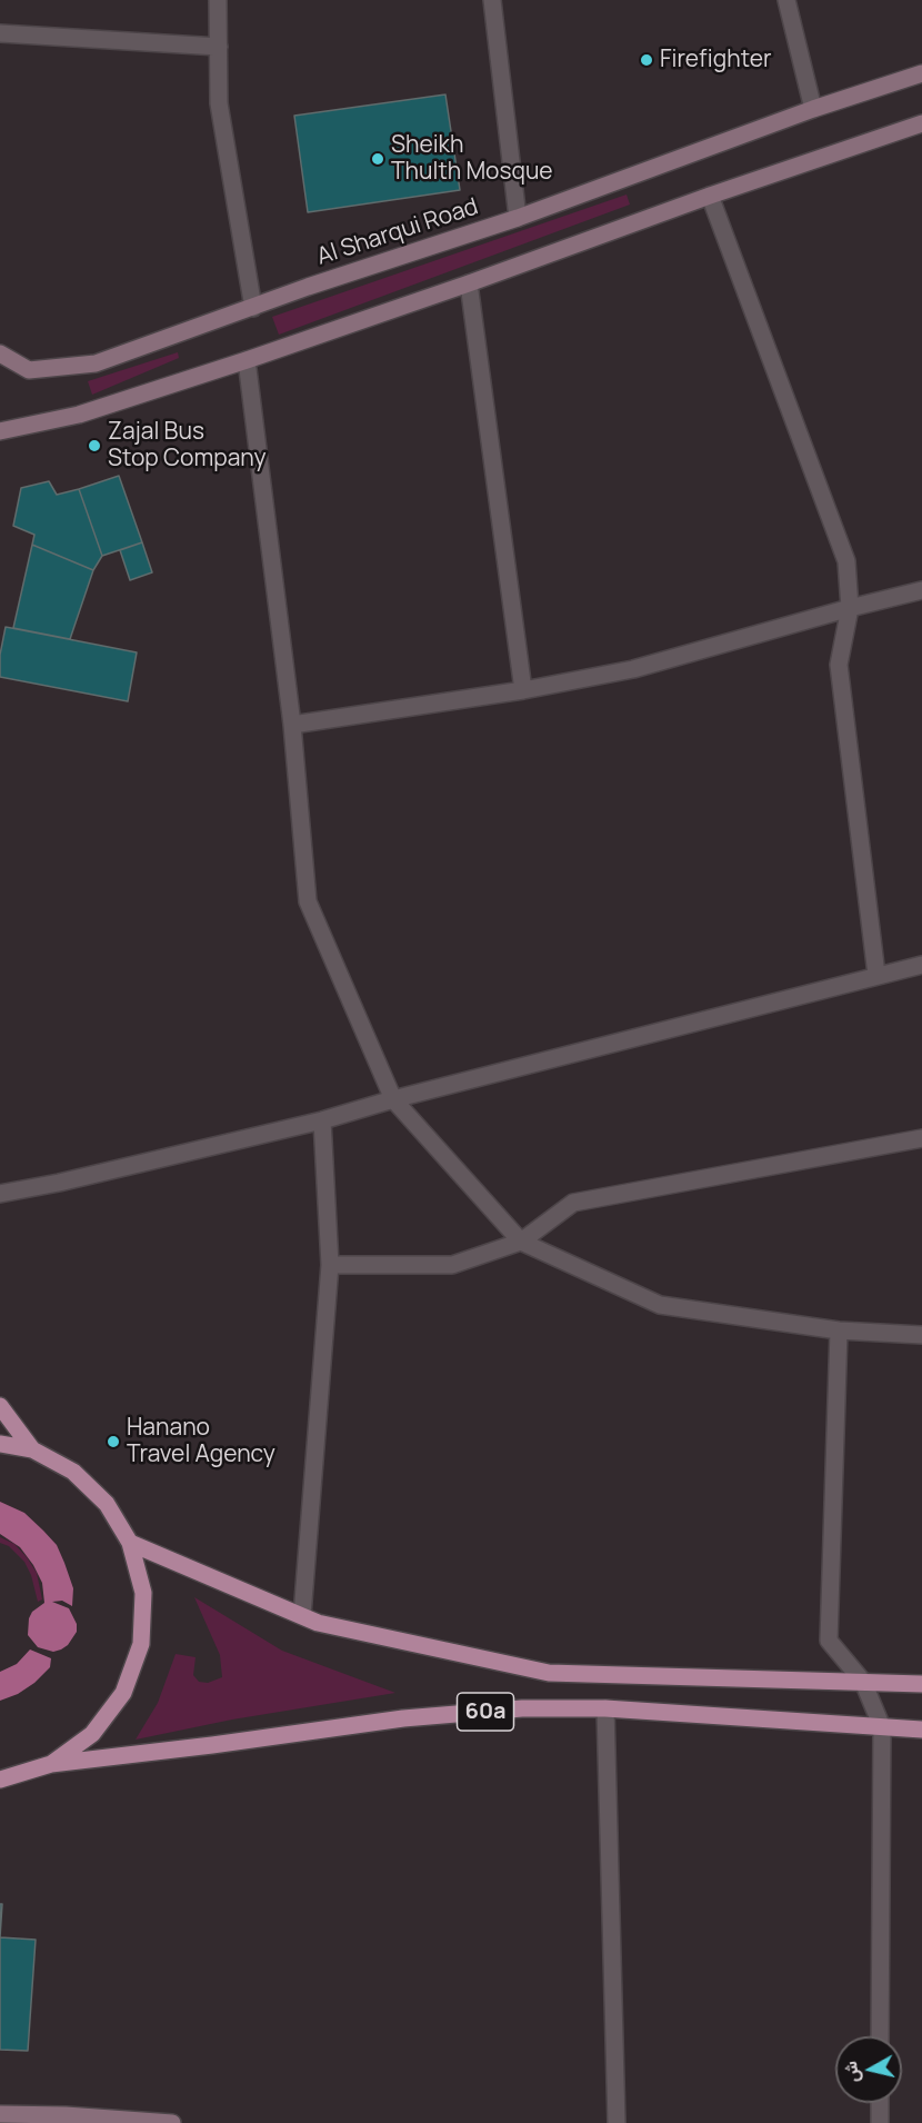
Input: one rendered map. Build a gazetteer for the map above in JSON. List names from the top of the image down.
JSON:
{
  "streets": {
    "main road": ["60a"],
    "street": ["Al Sharqui Road"]
  },
  "places": [
    "Firefighter",
    "Sheikh Thulth Mosque",
    "Zajal Bus Stop Company",
    "Hanano Travel Agency"
  ],
  "north": "left"
}
